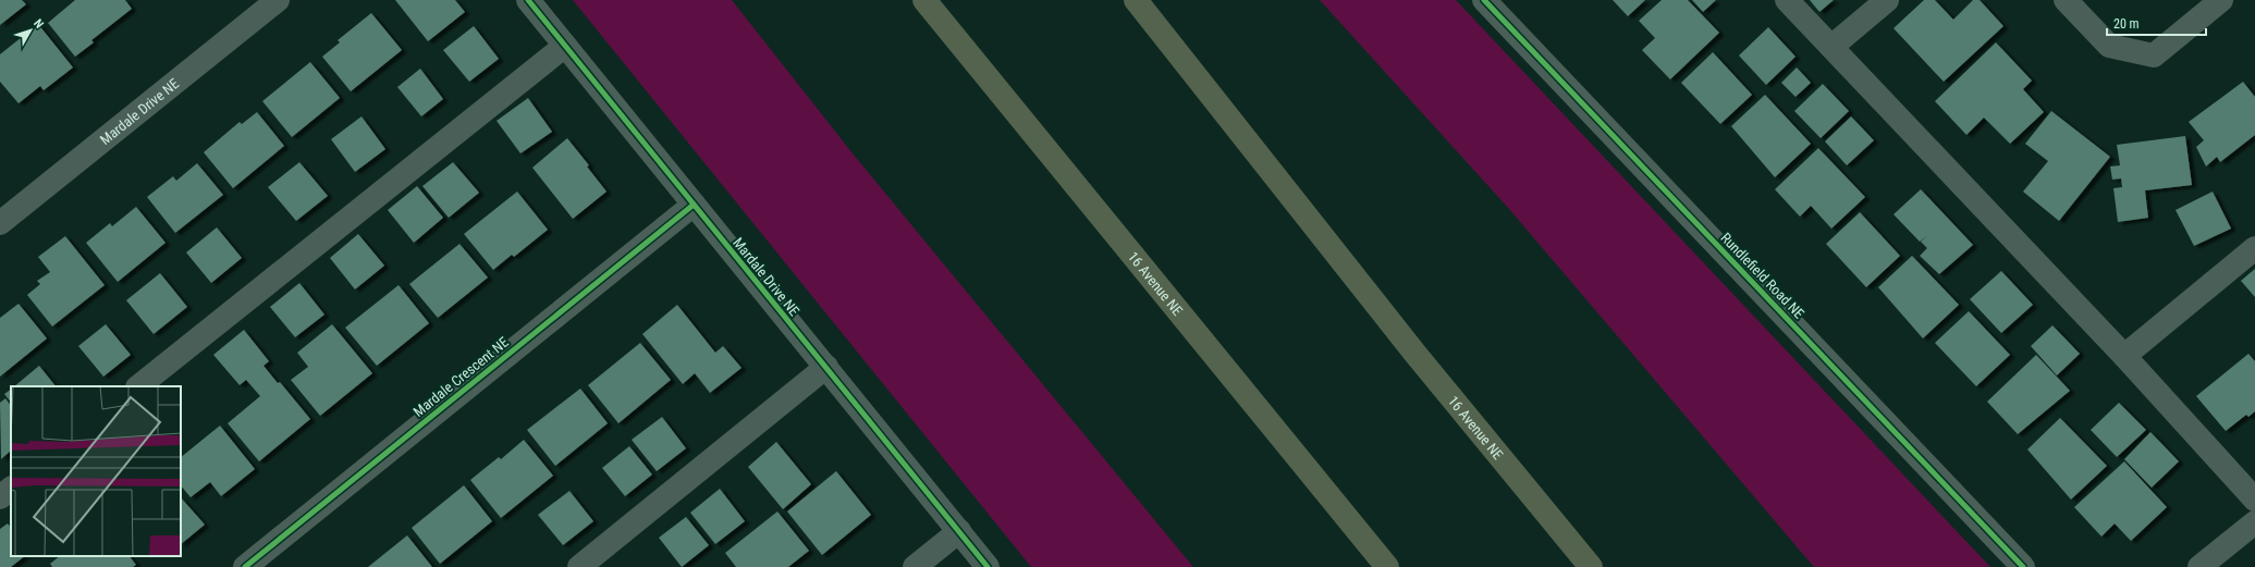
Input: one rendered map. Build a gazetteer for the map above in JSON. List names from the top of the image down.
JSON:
{
  "streets": {
    "highway": ["16 Avenue NE"],
    "street": ["Mardale Drive NE", "Rundlefield Road NE", "Mardale Crescent NE"]
  },
  "crossings": [
    ["Mardale Drive NE", "Mardale Crescent NE"]
  ],
  "scale_bar": "20 m",
  "north": "top right"
}
